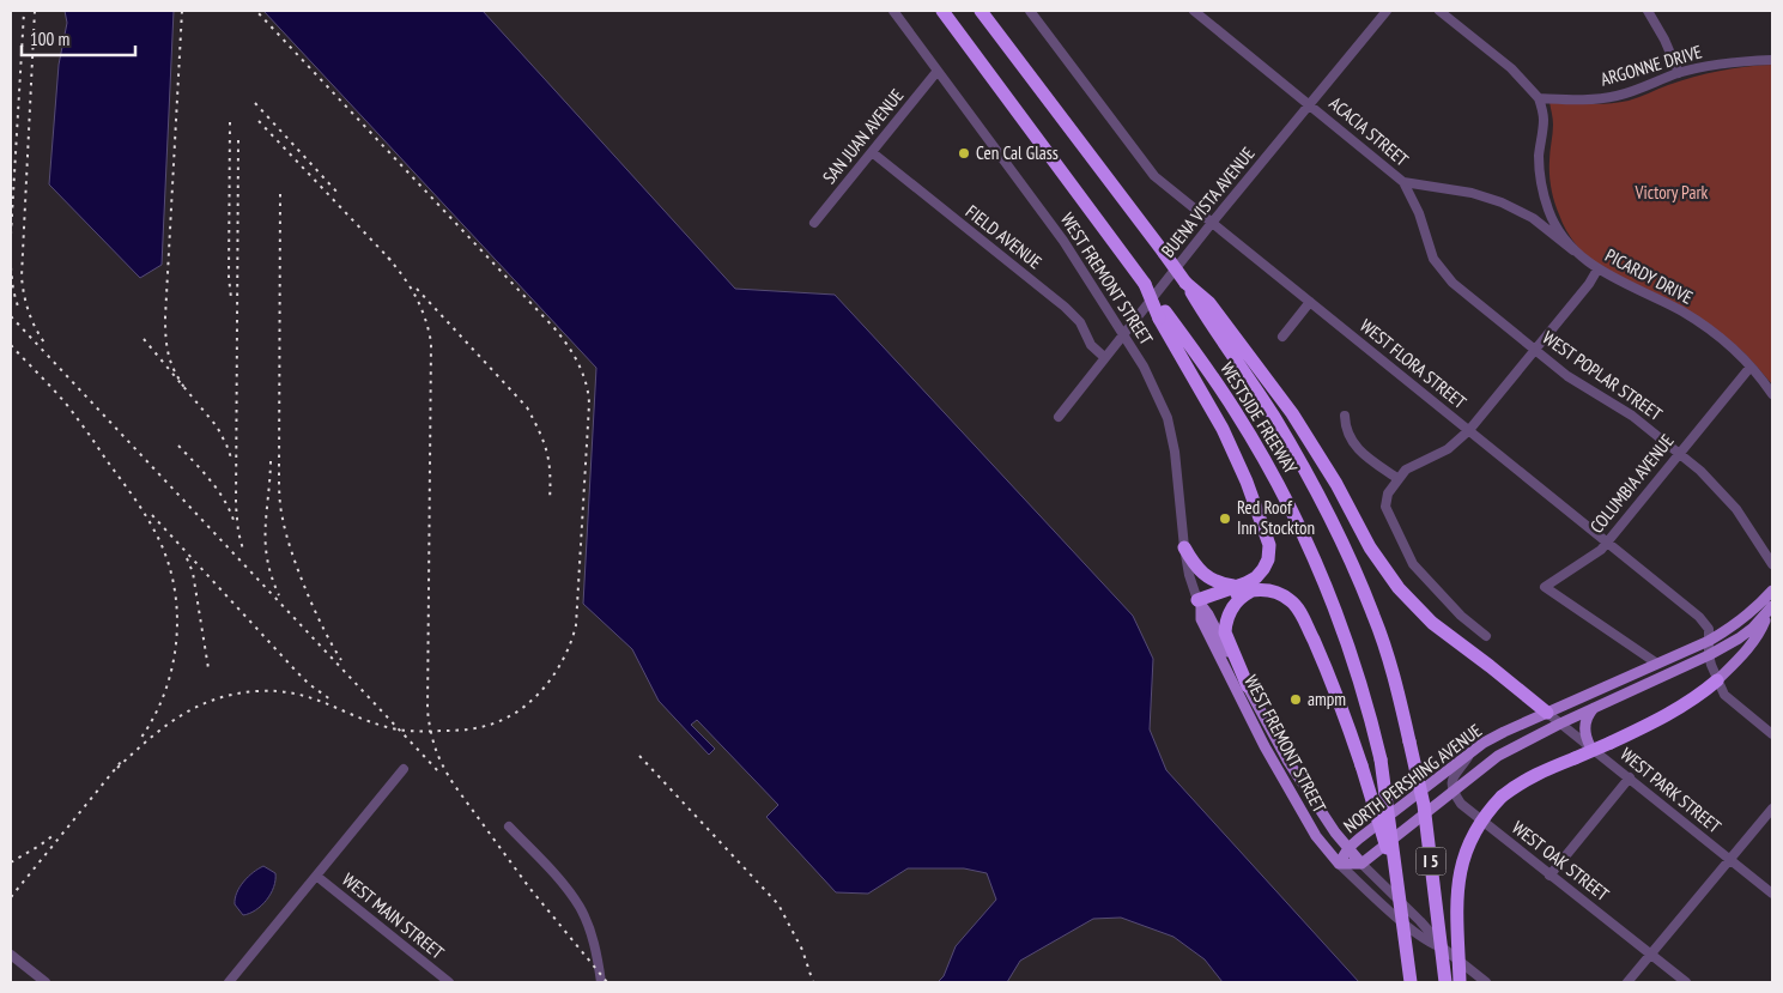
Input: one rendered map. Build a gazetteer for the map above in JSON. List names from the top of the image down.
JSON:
{
  "streets": {
    "highway": ["WESTSIDE FREEWAY", "I 5"],
    "main road": ["WEST FREMONT STREET", "NORTH PERSHING AVENUE"],
    "street": [
      "ARGONNE DRIVE",
      "ACACIA STREET",
      "SAN JUAN AVENUE",
      "BUENA VISTA AVENUE",
      "FIELD AVENUE",
      "PICARDY DRIVE",
      "WEST FLORA STREET",
      "WEST POPLAR STREET",
      "COLUMBIA AVENUE",
      "WEST PARK STREET",
      "WEST OAK STREET",
      "WEST MAIN STREET"
    ]
  },
  "crossings": [
    ["ARGONNE DRIVE", "PICARDY DRIVE"],
    ["ACACIA STREET", "BUENA VISTA AVENUE"],
    ["ACACIA STREET", "PICARDY DRIVE"],
    ["ACACIA STREET", "WEST POPLAR STREET"],
    ["SAN JUAN AVENUE", "FIELD AVENUE"],
    ["SAN JUAN AVENUE", "WEST FREMONT STREET"],
    ["BUENA VISTA AVENUE", "FIELD AVENUE"],
    ["BUENA VISTA AVENUE", "WEST FREMONT STREET"],
    ["BUENA VISTA AVENUE", "WEST FLORA STREET"],
    ["PICARDY DRIVE", "COLUMBIA AVENUE"],
    ["WEST FREMONT STREET", "NORTH PERSHING AVENUE"],
    ["WEST FLORA STREET", "COLUMBIA AVENUE"],
    ["WEST FLORA STREET", "NORTH PERSHING AVENUE"],
    ["WEST POPLAR STREET", "COLUMBIA AVENUE"],
    ["COLUMBIA AVENUE", "NORTH PERSHING AVENUE"],
    ["NORTH PERSHING AVENUE", "WEST PARK STREET"],
    ["NORTH PERSHING AVENUE", "WEST OAK STREET"]
  ],
  "parks": ["Victory Park"],
  "places": ["Cen Cal Glass", "Red Roof Inn Stockton", "ampm"],
  "scale_bar": "100 m"
}
